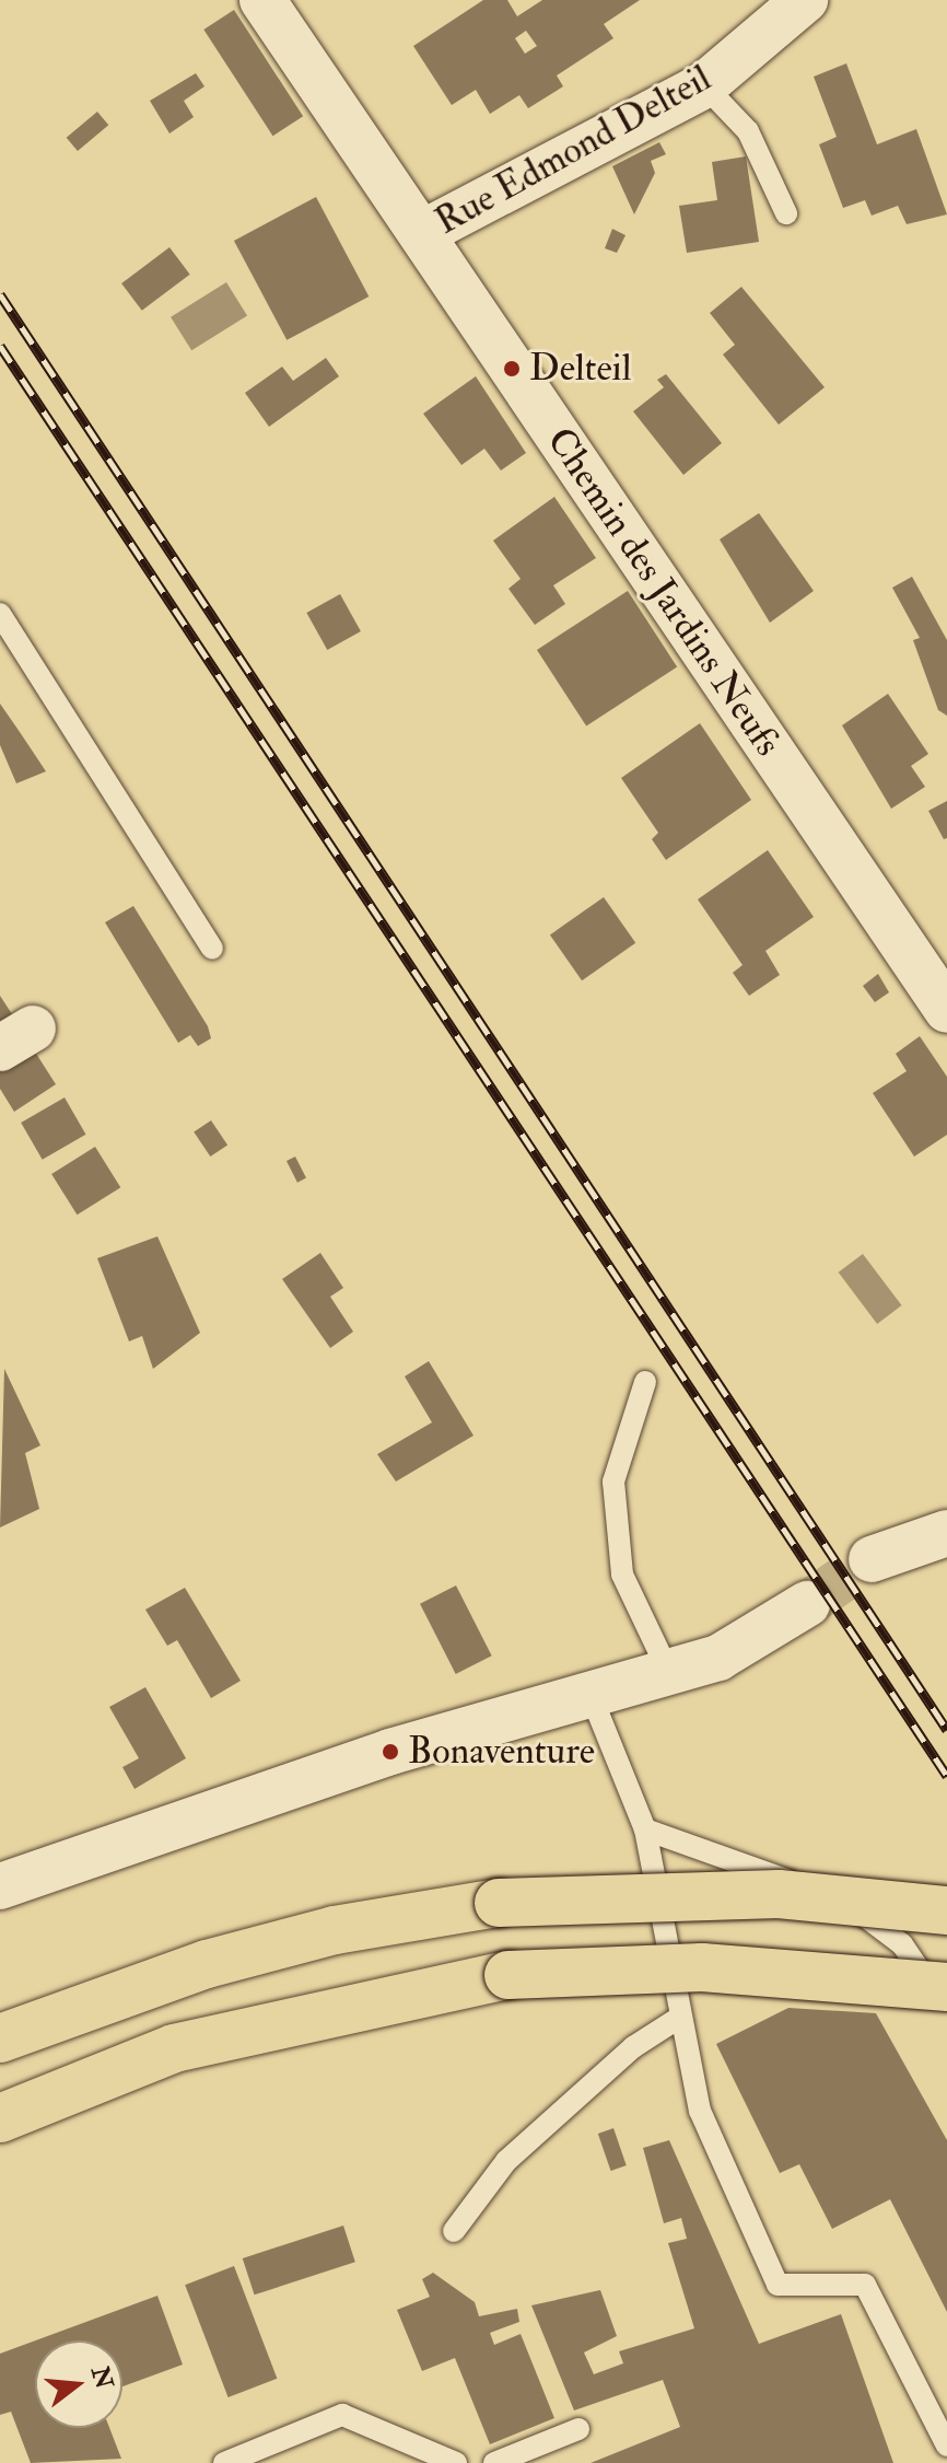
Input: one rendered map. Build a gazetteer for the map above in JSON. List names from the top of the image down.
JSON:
{
  "streets": {
    "street": ["Rue Edmond Delteil", "Chemin des Jardins Neufs"]
  },
  "crossings": [
    ["Rue Edmond Delteil", "Chemin des Jardins Neufs"]
  ],
  "places": ["Delteil", "Bonaventure"],
  "north": "right"
}
